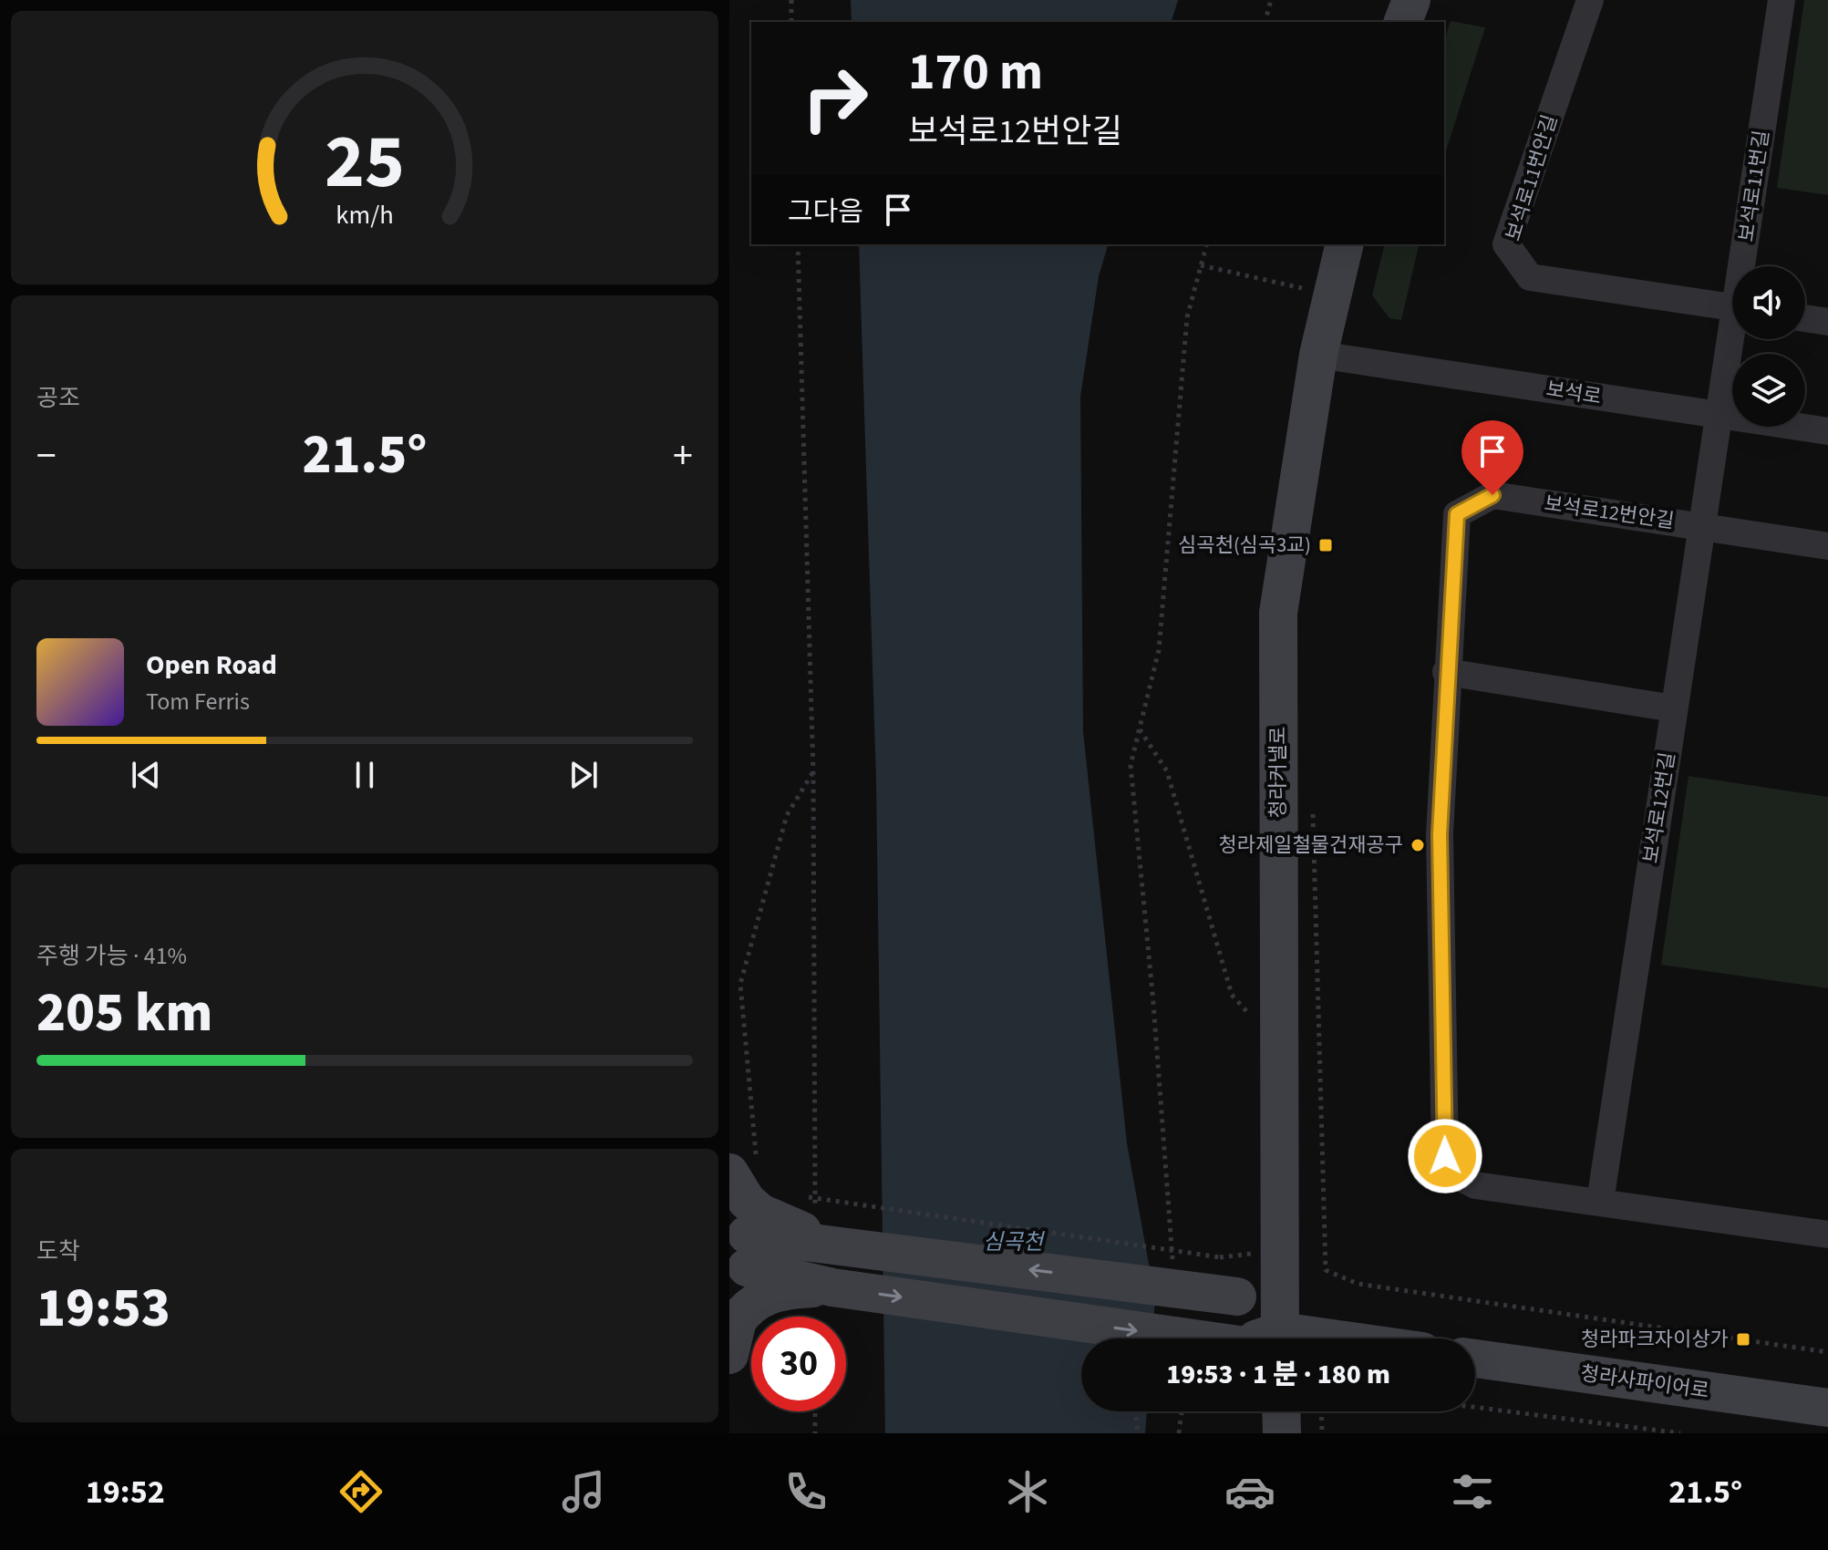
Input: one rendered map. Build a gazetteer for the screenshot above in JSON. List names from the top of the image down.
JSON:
{
  "streets": {
    "street": [
      "보석로11번안길",
      "보석로11번길",
      "보석로",
      "보석로12번안길",
      "청라커낼로",
      "보석로12번길",
      "청라사파이어로"
    ]
  },
  "crossings": [
    ["보석로11번길", "보석로"],
    ["보석로11번길", "보석로12번길"],
    ["보석로", "청라커낼로"],
    ["보석로", "보석로12번길"],
    ["보석로12번안길", "보석로12번길"]
  ],
  "water": ["심곡천"],
  "places": {
    "transit": ["심곡천(심곡3교)", "청라파크자이상가"],
    "other": ["청라제일철물건재공구"]
  },
  "page": {
    "turn": ["170 m", "보석로12번안길"],
    "then": "그다음",
    "tile": [
      "공조",
      ["주행 가능 · 41%", "205 km"],
      ["도착", "19:53"]
    ],
    "heat": ["−", "21.5°", "+"],
    "song": ["Open Road", "Tom Ferris"],
    "limit": "30",
    "trip": "19:53 · 1 분 · 180 m",
    "tabs": ["19:52", "21.5°"],
    "gauge": ["25", "km/h"]
  }
}
